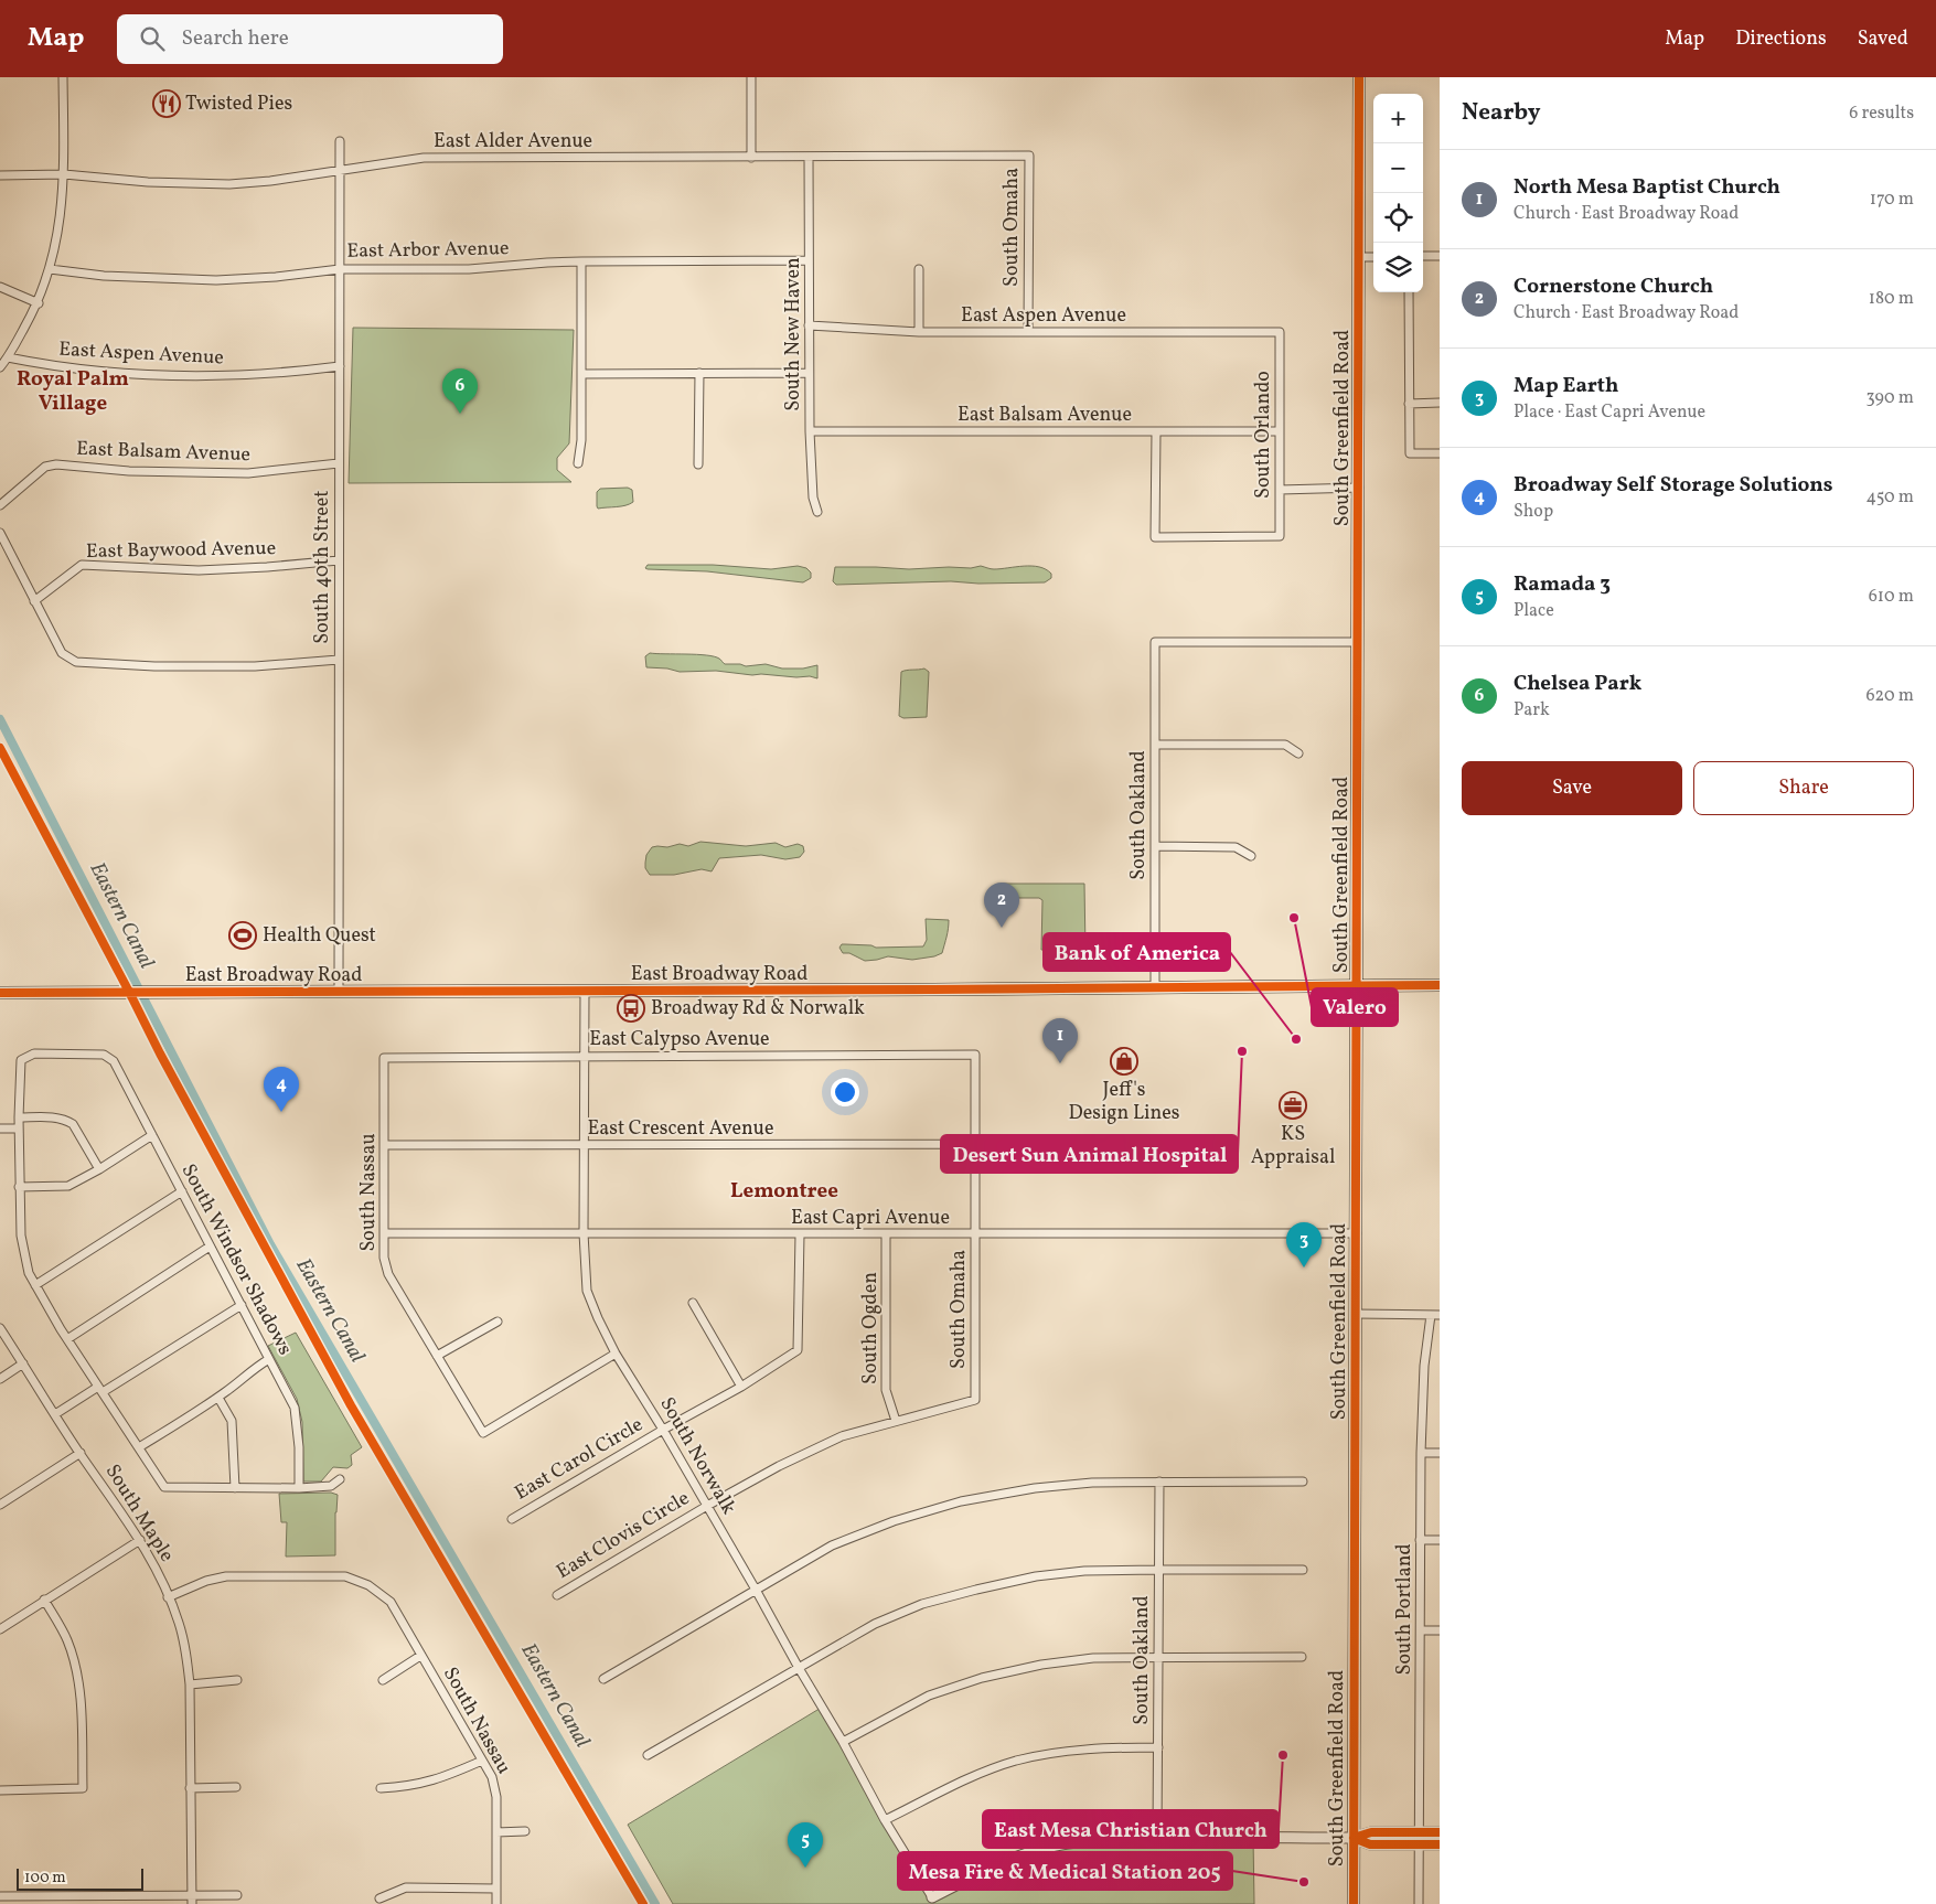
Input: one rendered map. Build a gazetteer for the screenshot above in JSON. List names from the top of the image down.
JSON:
{
  "streets": {
    "main road": ["South Greenfield Road", "East Broadway Road"],
    "street": [
      "East Alder Avenue",
      "South Omaha",
      "East Arbor Avenue",
      "East Aspen Avenue",
      "South New Haven",
      "East Balsam Avenue",
      "South Orlando",
      "East Baywood Avenue",
      "South 40th Street",
      "South Oakland",
      "East Calypso Avenue",
      "East Crescent Avenue",
      "South Nassau",
      "East Capri Avenue",
      "South Windsor Shadows",
      "South Ogden",
      "South Norwalk",
      "East Carol Circle",
      "South Maple",
      "East Clovis Circle",
      "South Portland"
    ]
  },
  "crossings": [
    ["East Alder Avenue", "South Omaha"],
    ["East Alder Avenue", "South New Haven"],
    ["East Alder Avenue", "South 40th Street"],
    ["South Omaha", "East Aspen Avenue"],
    ["South Omaha", "East Calypso Avenue"],
    ["South Omaha", "East Crescent Avenue"],
    ["South Omaha", "East Capri Avenue"],
    ["South Omaha", "East Clovis Circle"],
    ["East Arbor Avenue", "South New Haven"],
    ["East Arbor Avenue", "South 40th Street"],
    ["East Aspen Avenue", "South New Haven"],
    ["East Aspen Avenue", "South Orlando"],
    ["East Aspen Avenue", "South 40th Street"],
    ["South New Haven", "East Balsam Avenue"],
    ["East Balsam Avenue", "South Orlando"],
    ["East Balsam Avenue", "South 40th Street"],
    ["South Greenfield Road", "South Oakland"],
    ["South Greenfield Road", "East Broadway Road"],
    ["South Greenfield Road", "East Capri Avenue"],
    ["East Baywood Avenue", "South 40th Street"],
    ["South 40th Street", "East Broadway Road"],
    ["South Oakland", "East Broadway Road"],
    ["East Broadway Road", "South Norwalk"],
    ["East Calypso Avenue", "South Nassau"],
    ["East Calypso Avenue", "South Norwalk"],
    ["East Crescent Avenue", "South Nassau"],
    ["East Crescent Avenue", "South Norwalk"],
    ["South Nassau", "East Capri Avenue"],
    ["South Nassau", "South Norwalk"],
    ["South Nassau", "South Maple"],
    ["East Capri Avenue", "South Ogden"],
    ["East Capri Avenue", "South Norwalk"],
    ["East Capri Avenue", "East Carol Circle"],
    ["South Ogden", "East Clovis Circle"],
    ["South Norwalk", "East Carol Circle"],
    ["South Norwalk", "East Clovis Circle"]
  ],
  "districts": ["Royal Palm Village", "Lemontree"],
  "water": ["Eastern Canal"],
  "places": {
    "restaurant": ["Twisted Pies"],
    "other": [
      "Valero",
      "Bank of America",
      "Desert Sun Animal Hospital",
      "East Mesa Christian Church",
      "Mesa Fire & Medical Station 205"
    ],
    "sports": ["Health Quest"],
    "bus stop": ["Broadway Rd & Norwalk"],
    "shop": ["Jeff's Design Lines"],
    "office": ["KS Appraisal"]
  },
  "scale_bar": "100 m",
  "page": {
    "header": "Map",
    "search": "Search here",
    "nav": ["Map", "Directions", "Saved"],
    "heading": ["Nearby", "6 results"],
    "map_buttons": ["+", "−"],
    "list": [
      {
        "mark": "1",
        "name": "North Mesa Baptist Church",
        "note": "Church · East Broadway Road",
        "value": "170 m"
      },
      {
        "mark": "2",
        "name": "Cornerstone Church",
        "note": "Church · East Broadway Road",
        "value": "180 m"
      },
      {
        "mark": "3",
        "name": "Map Earth",
        "note": "Place · East Capri Avenue",
        "value": "390 m"
      },
      {
        "mark": "4",
        "name": "Broadway Self Storage Solutions",
        "note": "Shop",
        "value": "450 m"
      },
      {
        "mark": "5",
        "name": "Ramada 3",
        "note": "Place",
        "value": "610 m"
      },
      {
        "mark": "6",
        "name": "Chelsea Park",
        "note": "Park",
        "value": "620 m"
      }
    ],
    "pins": [
      "6",
      "2",
      "1",
      "4",
      "3",
      "5"
    ],
    "buttons": ["Save", "Share"],
    "scale": "100 m"
  }
}
